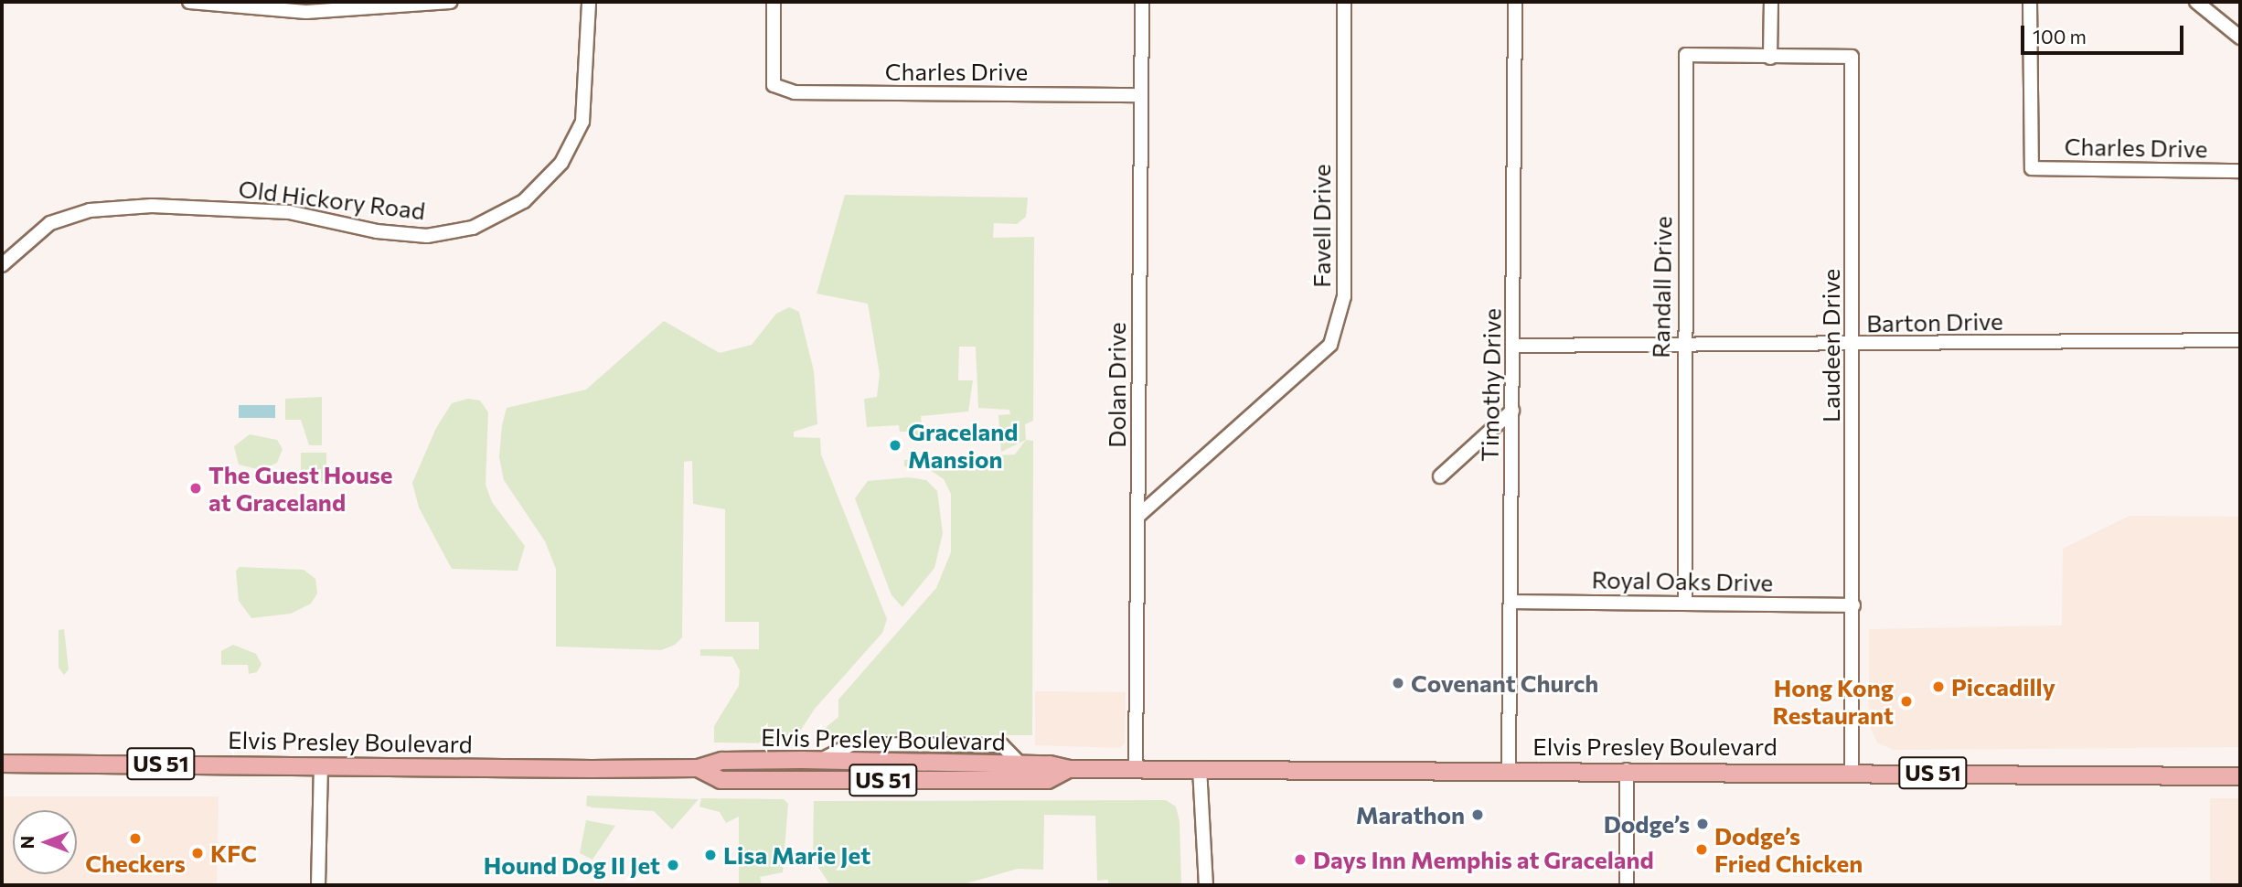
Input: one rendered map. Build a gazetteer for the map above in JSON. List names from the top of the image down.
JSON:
{
  "streets": {
    "main road": ["Elvis Presley Boulevard", "US 51"],
    "street": [
      "Charles Drive",
      "Old Hickory Road",
      "Favell Drive",
      "Randall Drive",
      "Barton Drive",
      "Laudeen Drive",
      "Dolan Drive",
      "Timothy Drive",
      "Royal Oaks Drive"
    ]
  },
  "crossings": [
    ["Charles Drive", "Dolan Drive"],
    ["Favell Drive", "Dolan Drive"],
    ["Randall Drive", "Barton Drive"],
    ["Randall Drive", "Laudeen Drive"],
    ["Randall Drive", "Royal Oaks Drive"],
    ["Barton Drive", "Laudeen Drive"],
    ["Barton Drive", "Timothy Drive"],
    ["Laudeen Drive", "Royal Oaks Drive"],
    ["Laudeen Drive", "Elvis Presley Boulevard"],
    ["Dolan Drive", "Elvis Presley Boulevard"],
    ["Timothy Drive", "Royal Oaks Drive"],
    ["Timothy Drive", "Elvis Presley Boulevard"]
  ],
  "places": [
    "Graceland Mansion",
    "The Guest House at Graceland",
    "Covenant Church",
    "Piccadilly",
    "Hong Kong Restaurant",
    "Marathon",
    "Dodge’s",
    "Checkers",
    "Dodge’s Fried Chicken",
    "KFC",
    "Lisa Marie Jet",
    "Days Inn Memphis at Graceland",
    "Hound Dog II Jet"
  ],
  "scale_bar": "100 m",
  "north": "left"
}
